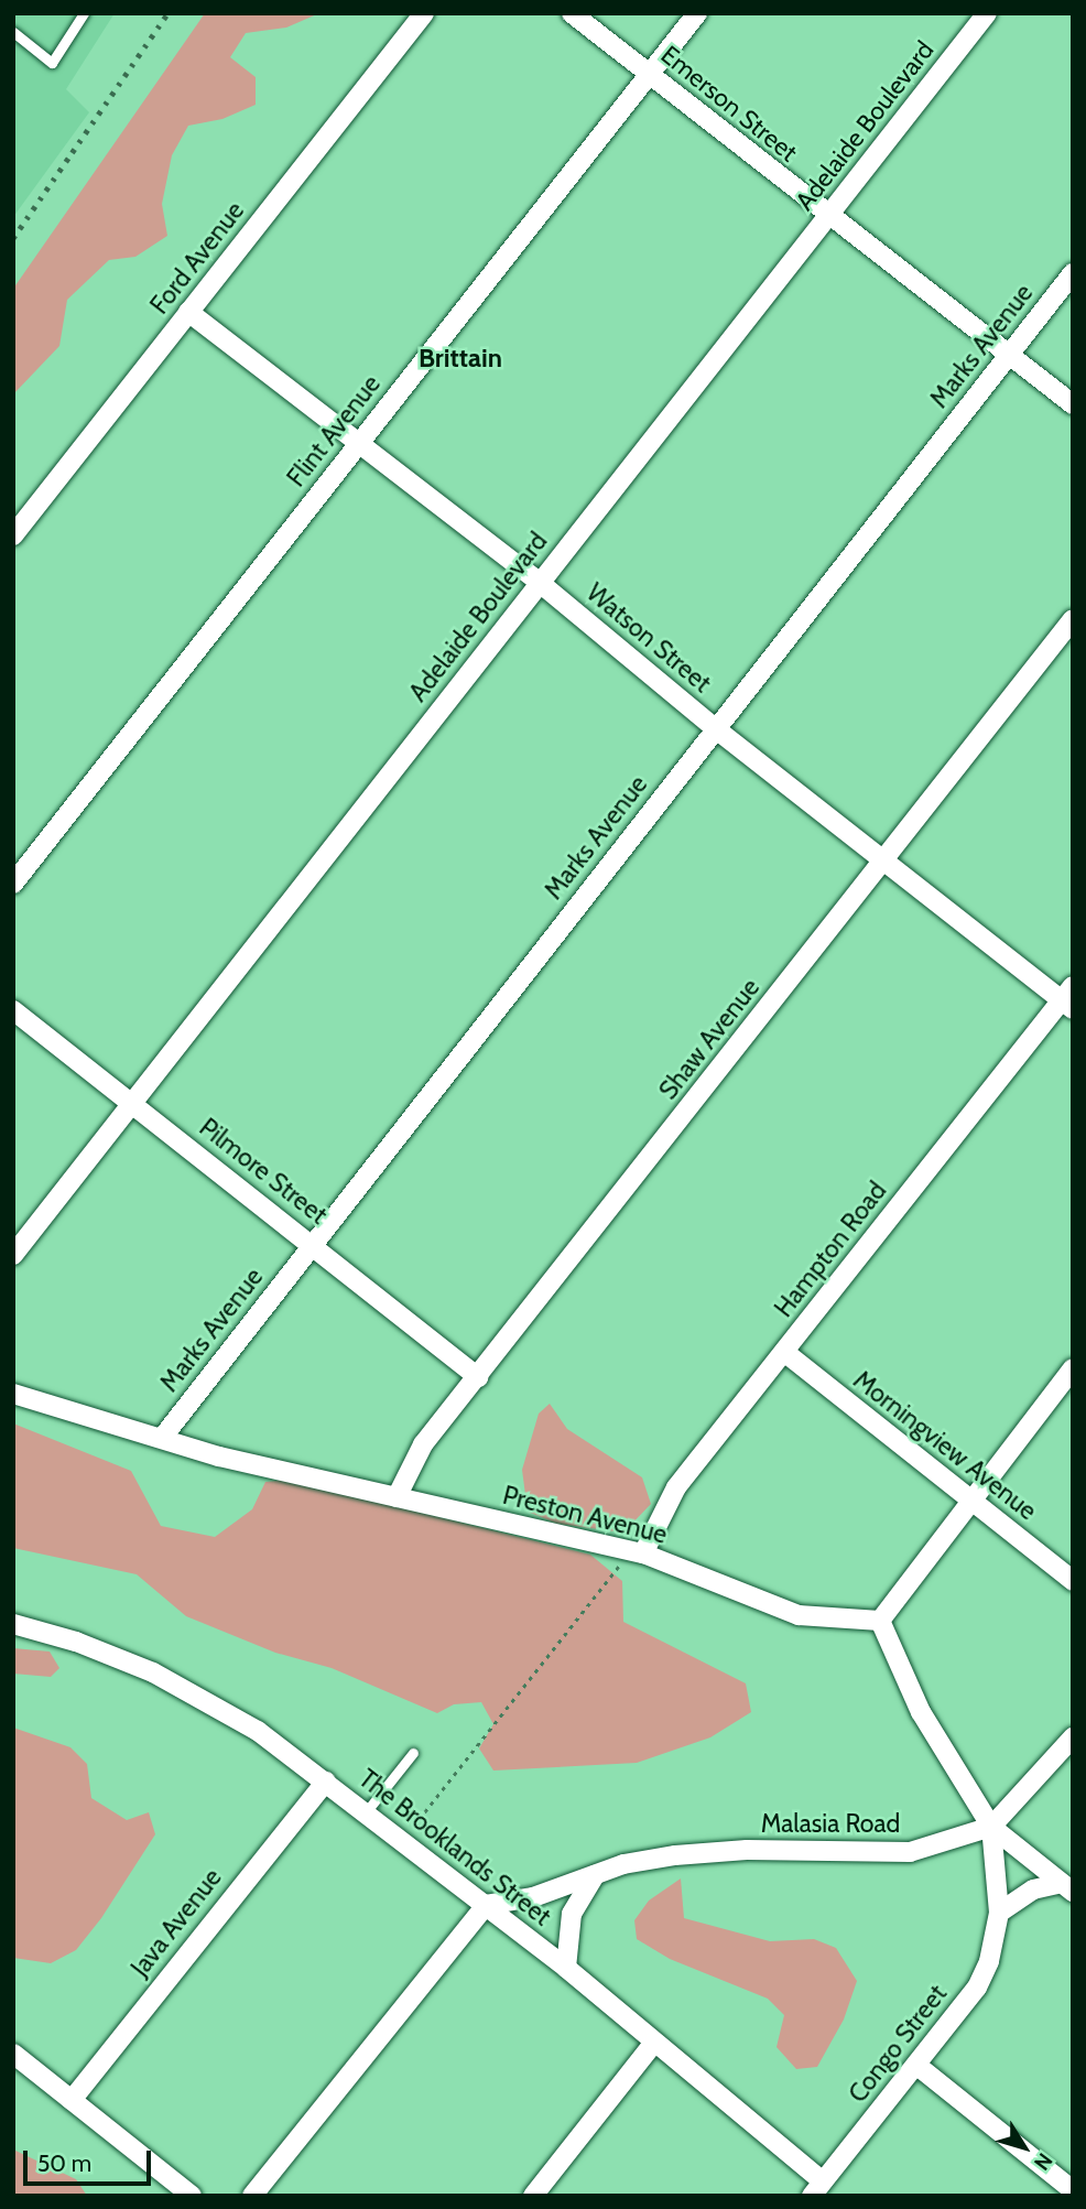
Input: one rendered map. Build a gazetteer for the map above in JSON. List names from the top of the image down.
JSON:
{
  "streets": {
    "street": [
      "Emerson Street",
      "Adelaide Boulevard",
      "Ford Avenue",
      "Marks Avenue",
      "Flint Avenue",
      "Watson Street",
      "Shaw Avenue",
      "Pilmore Street",
      "Hampton Road",
      "Morningview Avenue",
      "Preston Avenue",
      "Malasia Road",
      "The Brooklands Street",
      "Java Avenue",
      "Congo Street"
    ]
  },
  "crossings": [
    ["Emerson Street", "Adelaide Boulevard"],
    ["Emerson Street", "Marks Avenue"],
    ["Emerson Street", "Flint Avenue"],
    ["Adelaide Boulevard", "Watson Street"],
    ["Adelaide Boulevard", "Pilmore Street"],
    ["Ford Avenue", "Watson Street"],
    ["Marks Avenue", "Watson Street"],
    ["Marks Avenue", "Pilmore Street"],
    ["Marks Avenue", "Preston Avenue"],
    ["Flint Avenue", "Watson Street"],
    ["Watson Street", "Shaw Avenue"],
    ["Watson Street", "Hampton Road"],
    ["Shaw Avenue", "Pilmore Street"],
    ["Shaw Avenue", "Preston Avenue"],
    ["Hampton Road", "Morningview Avenue"],
    ["Hampton Road", "Preston Avenue"],
    ["Preston Avenue", "Congo Street"],
    ["Malasia Road", "The Brooklands Street"],
    ["Malasia Road", "Congo Street"],
    ["The Brooklands Street", "Java Avenue"],
    ["The Brooklands Street", "Congo Street"]
  ],
  "districts": ["Brittain"],
  "scale_bar": "50 m",
  "north": "bottom right"
}
